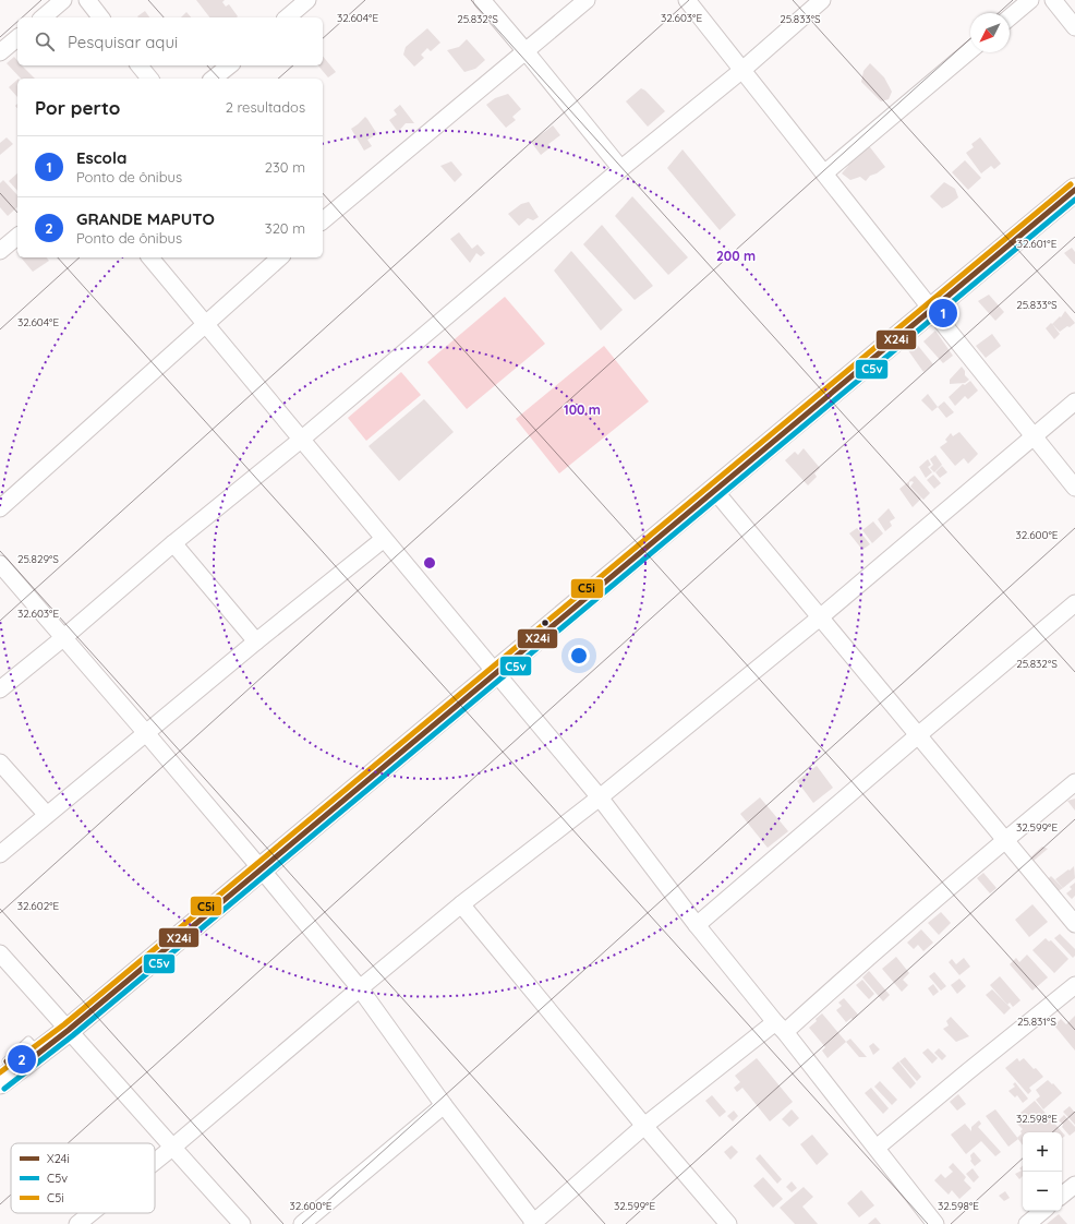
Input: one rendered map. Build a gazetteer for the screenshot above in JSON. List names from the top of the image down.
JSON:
{
  "lines": ["transit line C5i", "transit line X24i", "transit line C5v"],
  "legend": ["X24i", "C5v", "C5i"],
  "north": "bottom left",
  "page": {
    "search": "Pesquisar aqui",
    "heading": ["Por perto", "2 resultados"],
    "list": [
      {
        "mark": "1",
        "name": "Escola",
        "note": "Ponto de ônibus",
        "value": "230 m"
      },
      {
        "mark": "2",
        "name": "GRANDE MAPUTO",
        "note": "Ponto de ônibus",
        "value": "320 m"
      }
    ],
    "pins": ["1", "2"],
    "map_buttons": ["+", "−"]
  },
  "coordinates": [
    "32.604°E",
    "32.603°E",
    "25.833°S",
    "25.832°S",
    "32.601°E",
    "32.600°E",
    "25.829°S",
    "32.599°E",
    "32.602°E",
    "25.831°S",
    "32.598°E"
  ],
  "rings": ["200 m", "100 m"]
}
